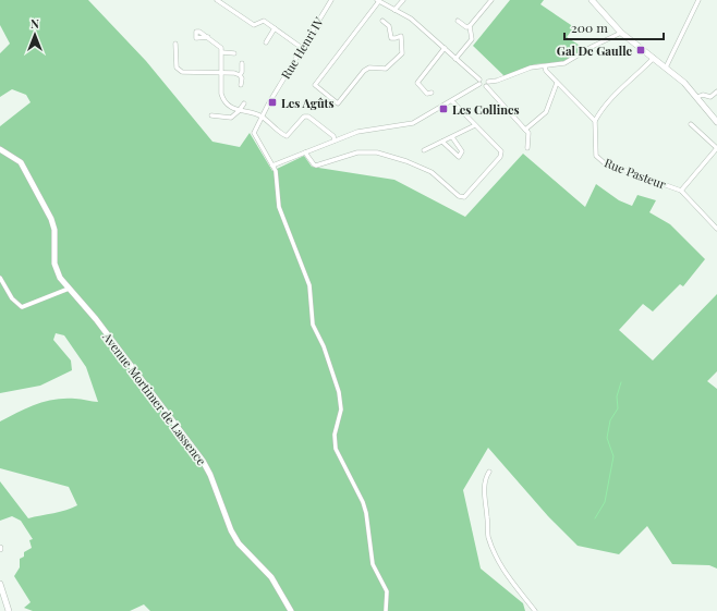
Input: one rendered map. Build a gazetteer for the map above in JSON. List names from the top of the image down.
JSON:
{
  "streets": {
    "street": ["Rue Henri IV", "Rue Pasteur", "Avenue Mortimer de Lassence"]
  },
  "places": {
    "transit": ["Gal De Gaulle", "Les Agûts", "Les Collines"]
  },
  "scale_bar": "200 m",
  "north": "top"
}
